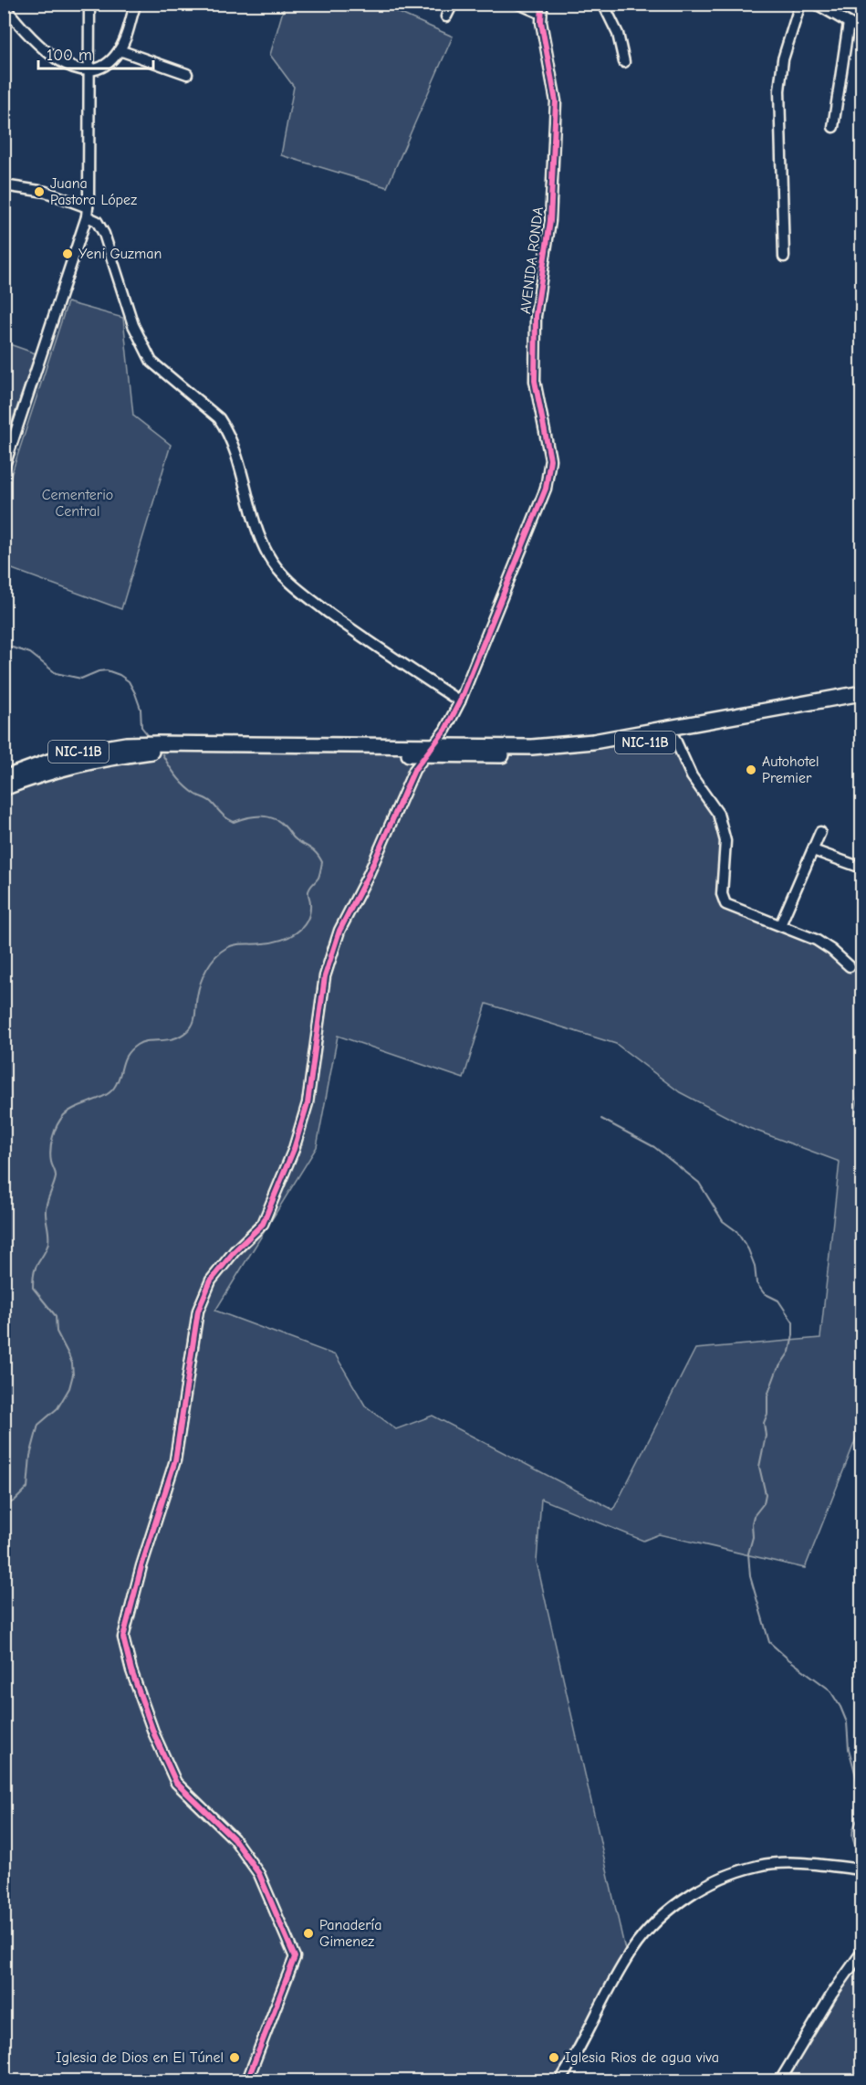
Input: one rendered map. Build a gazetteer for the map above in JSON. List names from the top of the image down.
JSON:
{
  "streets": {
    "highway": ["NIC-11B"],
    "street": ["AVENIDA RONDA"]
  },
  "crossings": [
    ["AVENIDA RONDA", "NIC-11B"]
  ],
  "parks": ["Cementerio Central"],
  "places": [
    "Juana Pastora López",
    "Yeni Guzman",
    "Autohotel Premier",
    "Panadería Gimenez",
    "Iglesia de Dios en El Túnel",
    "Iglesia Rios de agua viva"
  ],
  "scale_bar": "100 m"
}
